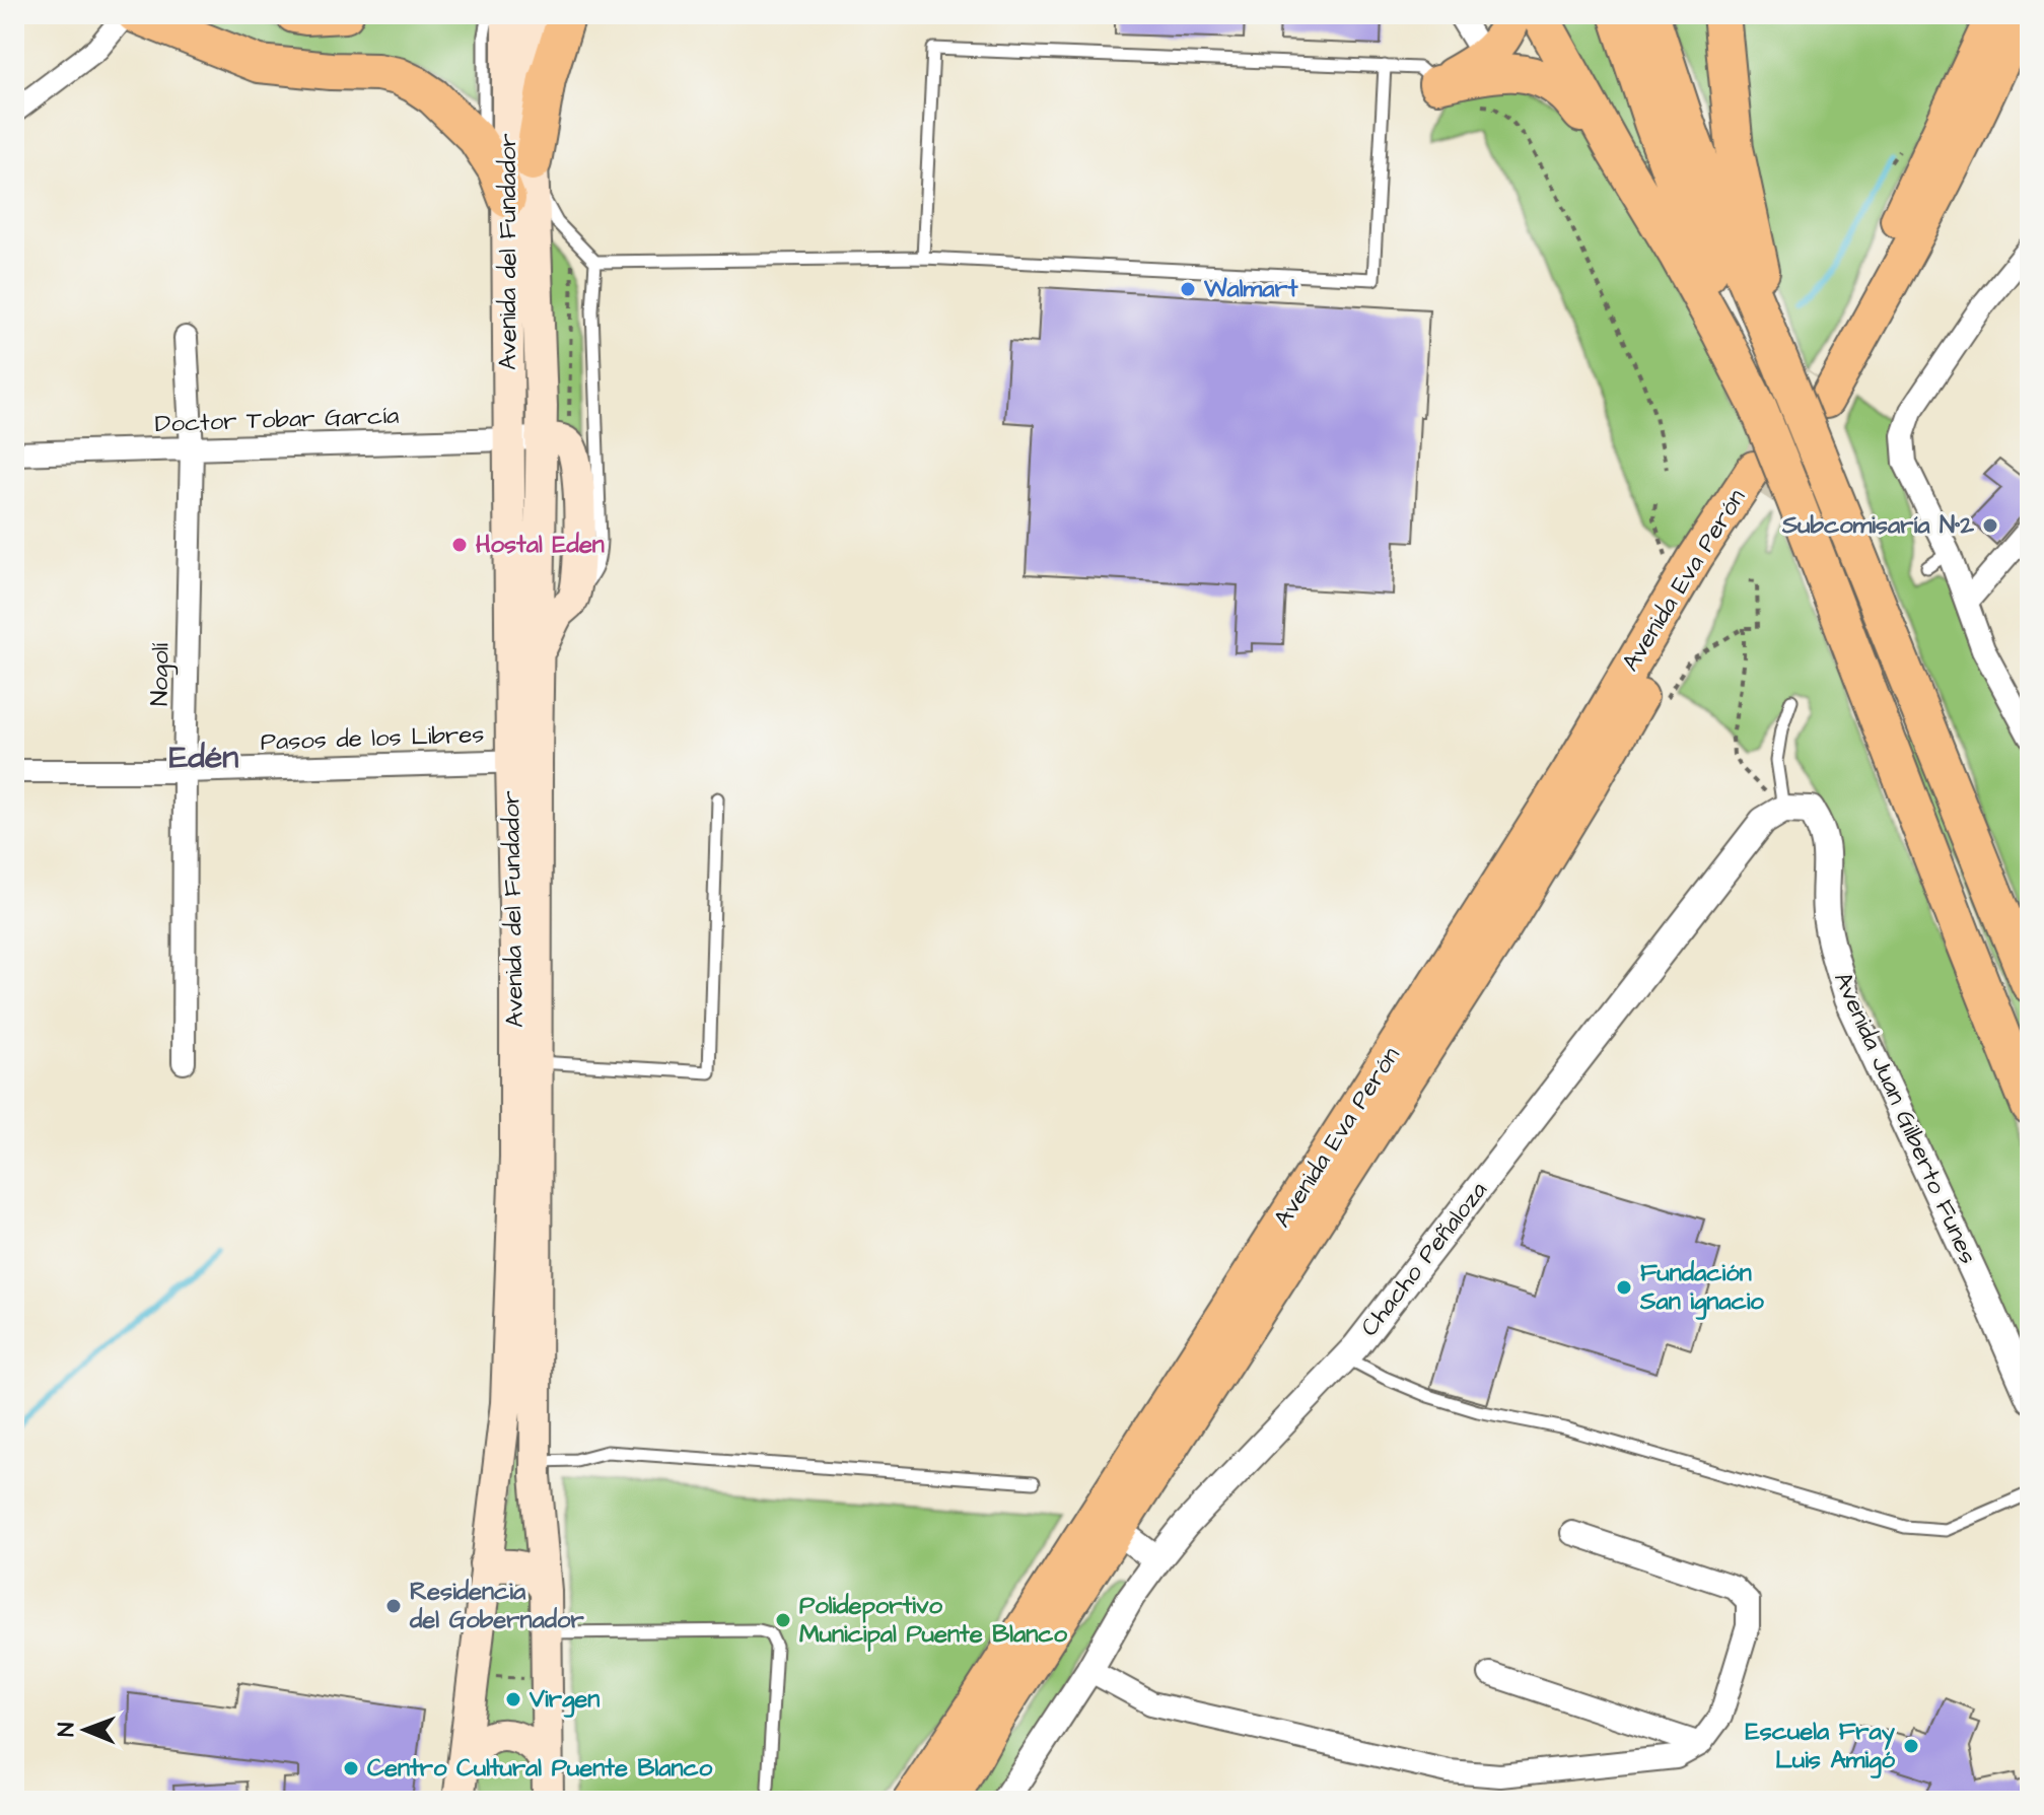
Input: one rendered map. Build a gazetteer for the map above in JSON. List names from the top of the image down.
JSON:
{
  "streets": {
    "main road": ["Avenida del Fundador", "Avenida Eva Perón"],
    "street": [
      "Doctor Tobar García",
      "Nogolí",
      "Pasos de los Libres",
      "Avenida Juan Gilberto Funes",
      "Chacho Peñaloza"
    ]
  },
  "crossings": [
    ["Avenida del Fundador", "Doctor Tobar García"],
    ["Avenida del Fundador", "Pasos de los Libres"],
    ["Doctor Tobar García", "Nogolí"],
    ["Nogolí", "Pasos de los Libres"],
    ["Avenida Juan Gilberto Funes", "Chacho Peñaloza"]
  ],
  "districts": ["Edén"],
  "places": [
    "Walmart",
    "Subcomisaría N°2",
    "Hostal Eden",
    "Fundación San ignacio",
    "Residencia del Gobernador",
    "Polideportivo Municipal Puente Blanco",
    "Virgen",
    "Escuela Fray Luis Amigó",
    "Centro Cultural Puente Blanco"
  ],
  "north": "left"
}
